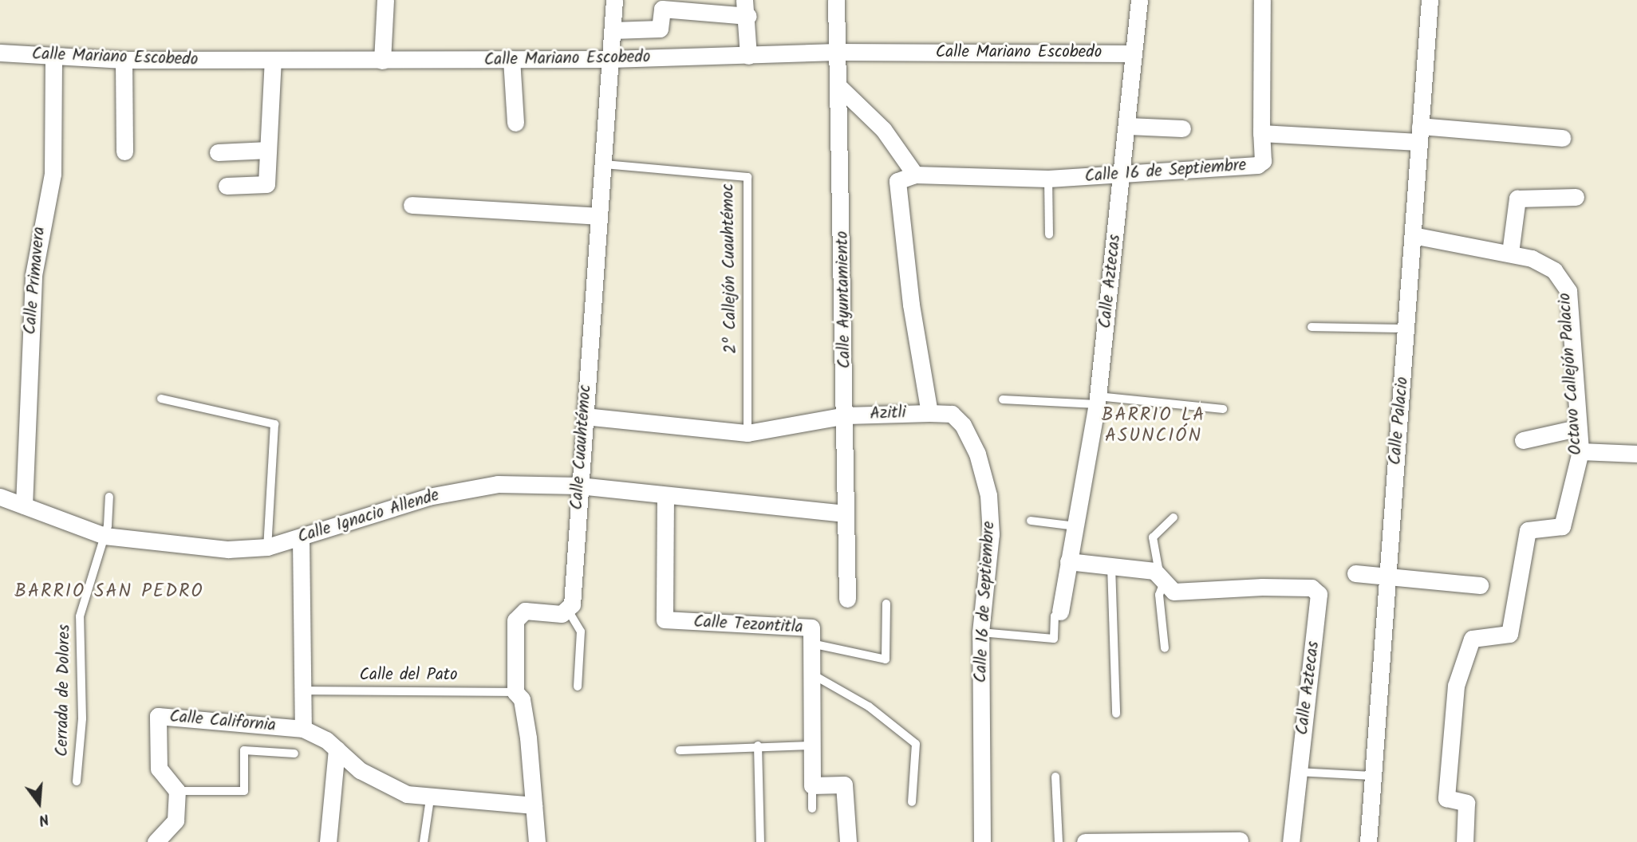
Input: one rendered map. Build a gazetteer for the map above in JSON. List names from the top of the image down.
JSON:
{
  "streets": {
    "street": [
      "Calle Mariano Escobedo",
      "Calle 16 de Septiembre",
      "Calle Primavera",
      "Calle Aztecas",
      "Calle Ayuntamiento",
      "Octavo Callejón Palacio",
      "Azitli",
      "Calle Palacio",
      "Calle Cuauhtémoc",
      "Calle Ignacio Allende",
      "Calle Tezontitla",
      "Calle California"
    ],
    "lane": ["2º Callejón Cuauhtémoc", "Calle del Pato", "Cerrada de Dolores"]
  },
  "crossings": [
    ["Calle Mariano Escobedo", "Calle Primavera"],
    ["Calle Mariano Escobedo", "Calle Aztecas"],
    ["Calle Mariano Escobedo", "Calle Ayuntamiento"],
    ["Calle Mariano Escobedo", "Calle Cuauhtémoc"],
    ["Calle 16 de Septiembre", "Calle Aztecas"],
    ["Calle 16 de Septiembre", "Azitli"],
    ["2º Callejón Cuauhtémoc", "Azitli"],
    ["2º Callejón Cuauhtémoc", "Calle Cuauhtémoc"],
    ["Calle Primavera", "Calle Ignacio Allende"],
    ["Calle Ayuntamiento", "Azitli"],
    ["Calle Ayuntamiento", "Calle Ignacio Allende"],
    ["Octavo Callejón Palacio", "Calle Palacio"],
    ["Azitli", "Calle Cuauhtémoc"],
    ["Calle Cuauhtémoc", "Calle Ignacio Allende"],
    ["Calle Ignacio Allende", "Calle Tezontitla"],
    ["Calle Ignacio Allende", "Cerrada de Dolores"]
  ],
  "districts": ["BARRIO LA ASUNCIÓN", "BARRIO SAN PEDRO"],
  "north": "bottom"
}
